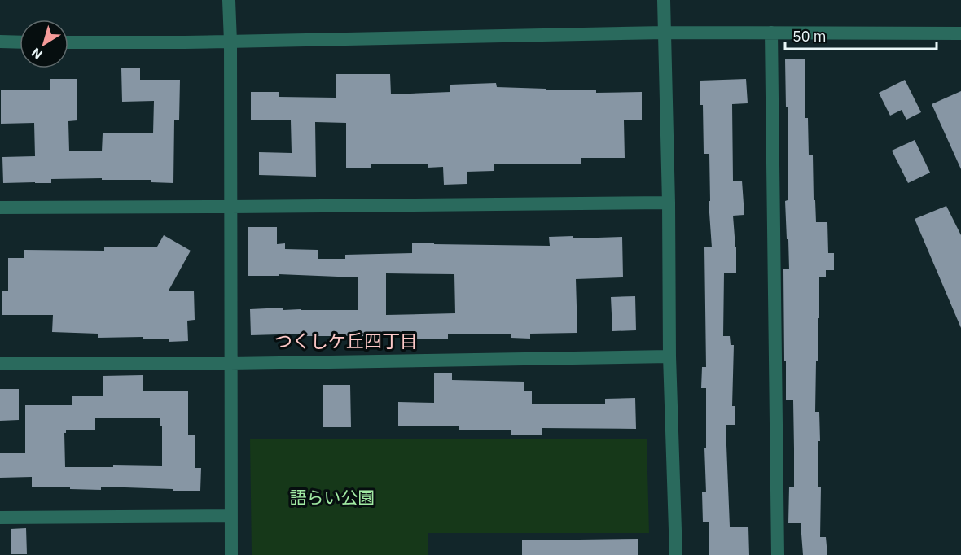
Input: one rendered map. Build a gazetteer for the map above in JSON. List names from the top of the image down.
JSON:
{
  "districts": ["つくしケ丘四丁目"],
  "parks": ["語らい公園"],
  "scale_bar": "50 m",
  "north": "bottom left"
}
